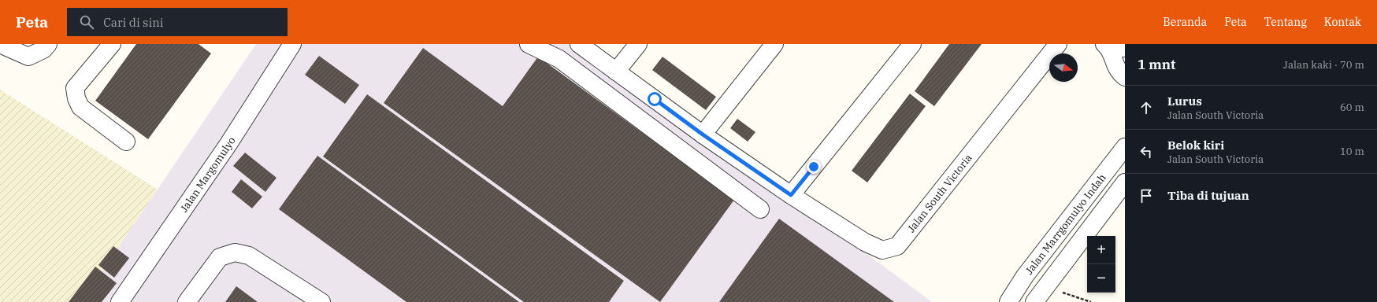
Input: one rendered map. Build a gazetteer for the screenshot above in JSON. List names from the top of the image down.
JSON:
{
  "streets": {
    "street": ["Jalan Margomulyo", "Jalan South Victoria", "Jalan Marrgomulyo Indah"]
  },
  "north": "right",
  "page": {
    "header": "Peta",
    "search": "Cari di sini",
    "nav": [
      "Beranda",
      "Peta",
      "Tentang",
      "Kontak"
    ],
    "heading": ["1 mnt", "Jalan kaki · 70 m"],
    "list": [
      ["Lurus", "Jalan South Victoria", "60 m"],
      ["Belok kiri", "Jalan South Victoria", "10 m"],
      "Tiba di tujuan"
    ],
    "map_buttons": ["+", "−"]
  }
}
